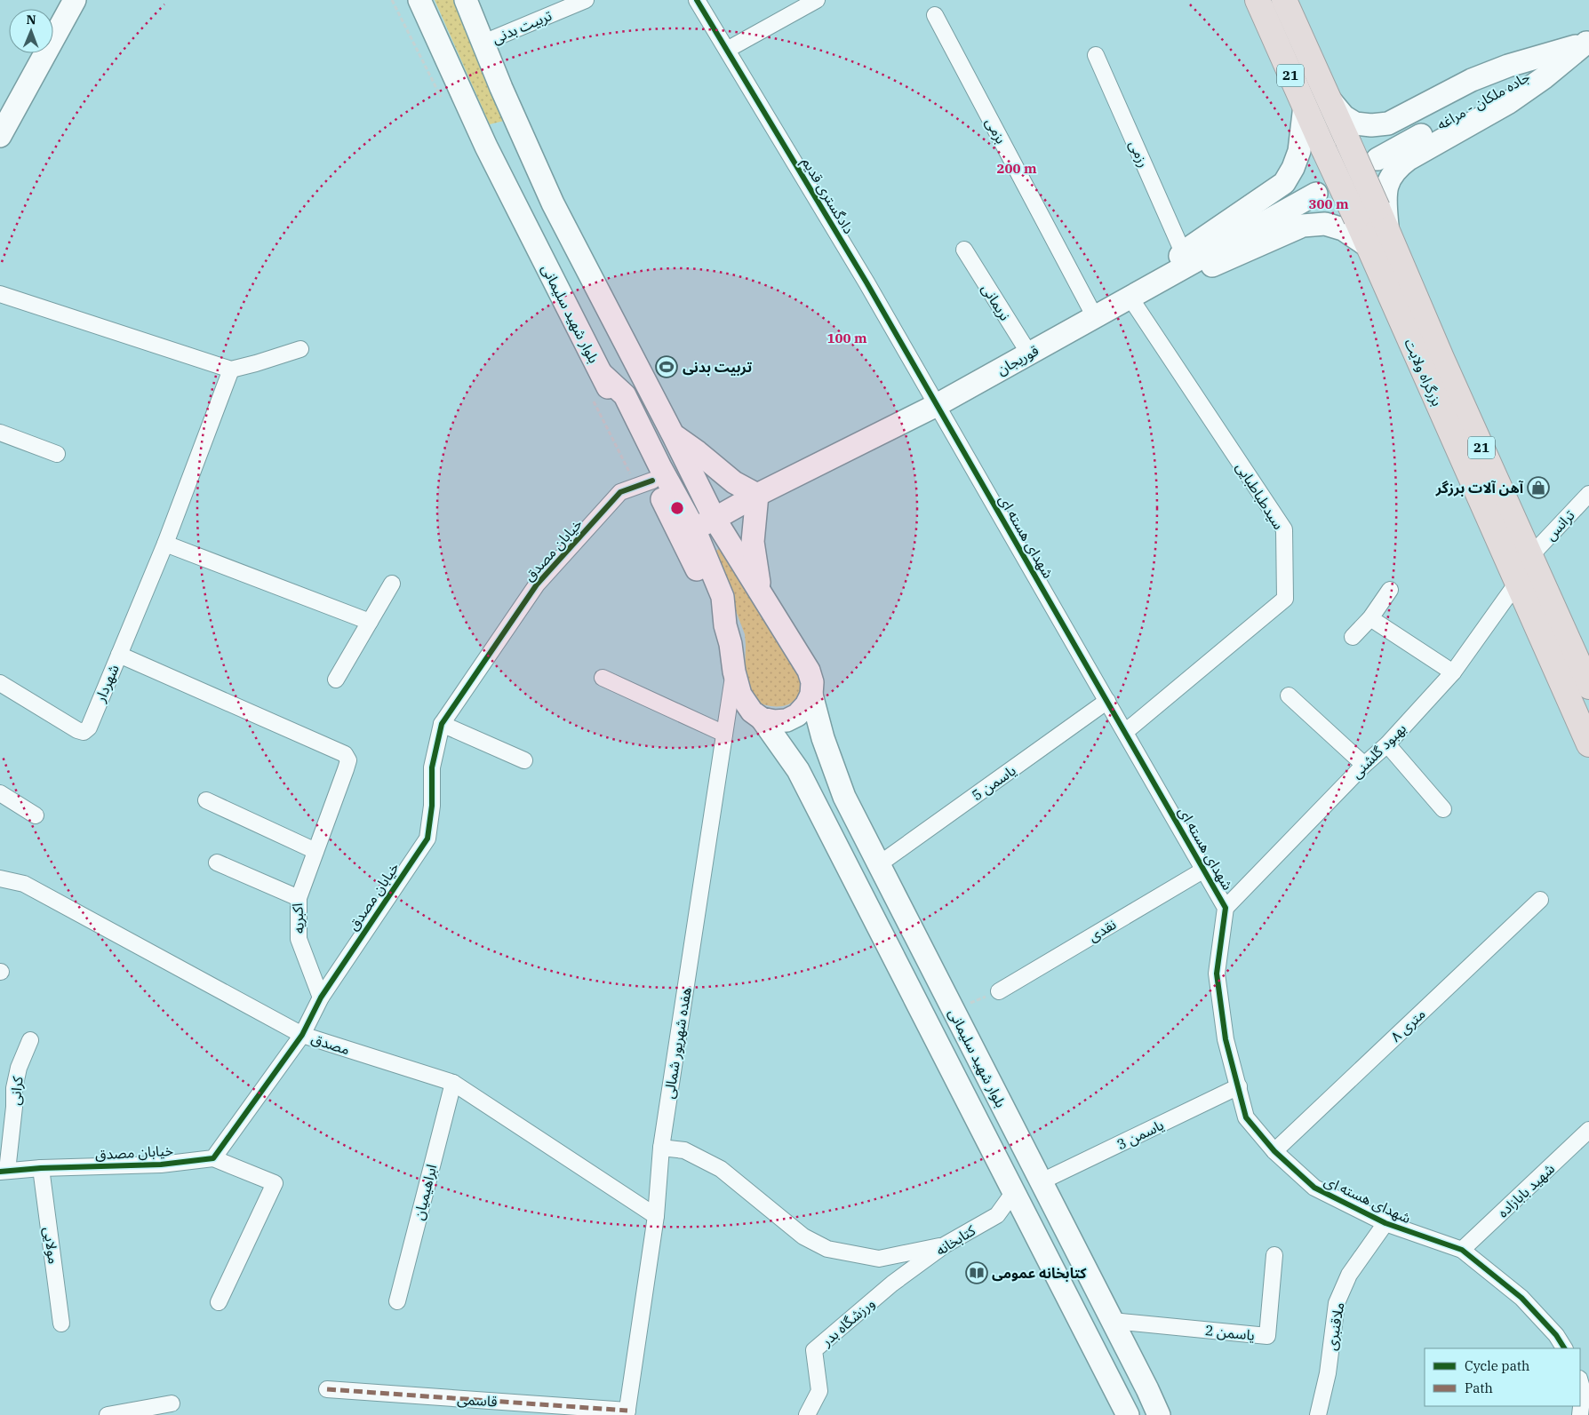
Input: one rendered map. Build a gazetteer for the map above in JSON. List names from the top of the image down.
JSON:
{
  "streets": {
    "highway": ["21", "بزرگراه ولایت"],
    "main road": ["جاده ملکان - مراغه", "بلوار شهید سلیمانی", "قوریجان"],
    "street": [
      "تربیت بدنی",
      "بزمی",
      "رزمی",
      "دادگستری قدیم",
      "نریمانی",
      "سیدطباطبایی",
      "ترانس",
      "شهدای هسته ای",
      "خیابان مصدق",
      "شهردار",
      "بهبود گلشنی",
      "یاسمن 5",
      "اکبریه",
      "نقدی",
      "۸ متری",
      "هفده شهریور شمالی",
      "مصدق",
      "کرانی",
      "یاسمن 3",
      "شهید بابازاده",
      "ابراهیمیان",
      "کتابخانه",
      "مولایی",
      "ورزشگاه بدر",
      "ملاقنبری",
      "یاسمن 2",
      "قاسمی"
    ]
  },
  "crossings": [
    ["بزمی", "قوریجان"],
    ["دادگستری قدیم", "قوریجان"],
    ["دادگستری قدیم", "شهدای هسته ای"],
    ["نریمانی", "قوریجان"],
    ["بلوار شهید سلیمانی", "قوریجان"],
    ["بلوار شهید سلیمانی", "خیابان مصدق"],
    ["بلوار شهید سلیمانی", "یاسمن 5"],
    ["بلوار شهید سلیمانی", "هفده شهریور شمالی"],
    ["بلوار شهید سلیمانی", "یاسمن 3"],
    ["بلوار شهید سلیمانی", "کتابخانه"],
    ["بلوار شهید سلیمانی", "یاسمن 2"],
    ["قوریجان", "سیدطباطبایی"],
    ["قوریجان", "شهدای هسته ای"],
    ["بزرگراه ولایت", "ترانس"],
    ["بزرگراه ولایت", "بهبود گلشنی"],
    ["سیدطباطبایی", "شهدای هسته ای"],
    ["شهدای هسته ای", "بهبود گلشنی"],
    ["شهدای هسته ای", "یاسمن 5"],
    ["شهدای هسته ای", "نقدی"],
    ["شهدای هسته ای", "۸ متری"],
    ["شهدای هسته ای", "یاسمن 3"],
    ["شهدای هسته ای", "شهید بابازاده"],
    ["شهدای هسته ای", "ملاقنبری"],
    ["خیابان مصدق", "اکبریه"],
    ["خیابان مصدق", "مصدق"],
    ["خیابان مصدق", "کرانی"],
    ["خیابان مصدق", "مولایی"],
    ["هفده شهریور شمالی", "مصدق"],
    ["هفده شهریور شمالی", "قاسمی"],
    ["مصدق", "ابراهیمیان"],
    ["کتابخانه", "ورزشگاه بدر"]
  ],
  "places": {
    "sports": ["تربیت بدنی"],
    "shop": ["آهن آلات برزگر"],
    "library": ["کتابخانه عمومی"]
  },
  "legend": ["Cycle path", "Path"],
  "north": "top",
  "rings": ["200 m", "300 m", "100 m"]
}
